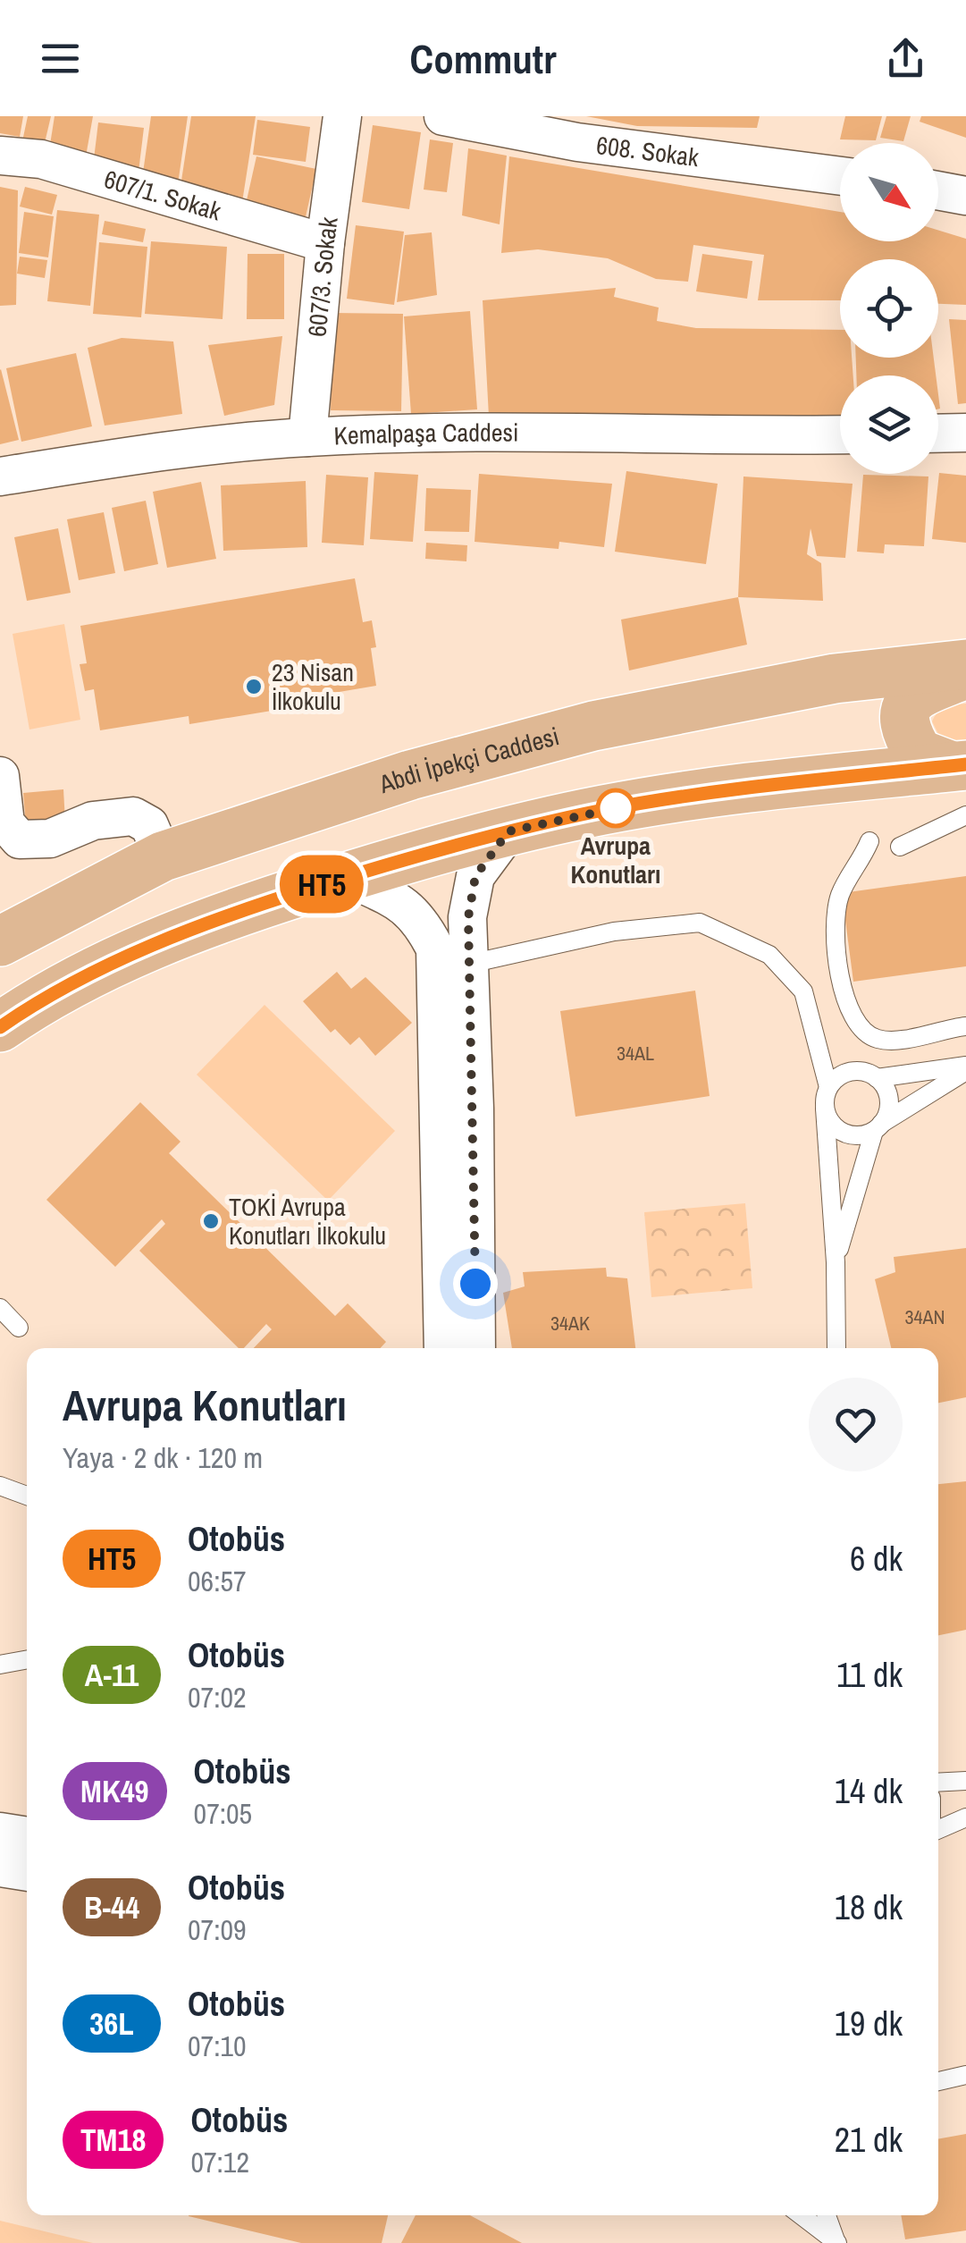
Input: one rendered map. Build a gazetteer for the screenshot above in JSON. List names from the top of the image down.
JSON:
{
  "streets": {
    "main road": ["Abdi İpekçi Caddesi"],
    "street": [
      "608. Sokak",
      "607/1. Sokak",
      "607/3. Sokak",
      "Kemalpaşa Caddesi"
    ]
  },
  "crossings": [
    ["607/1. Sokak", "607/3. Sokak"],
    ["607/3. Sokak", "Kemalpaşa Caddesi"]
  ],
  "places": ["23 Nisan İlkokulu", "Avrupa Konutları", "TOKİ Avrupa Konutları İlkokulu"],
  "lines": ["bus line HT5"],
  "house_numbers": ["34AL", "34AN", "34AK"],
  "north": "bottom right",
  "page": {
    "header": "Commutr",
    "on_map": "HT5",
    "heading": ["Avrupa Konutları", "Yaya · 2 dk · 120 m"],
    "list": [
      {
        "mark": "HT5",
        "name": "Otobüs",
        "note": "06:57",
        "value": "6 dk"
      },
      {
        "mark": "A-11",
        "name": "Otobüs",
        "note": "07:02",
        "value": "11 dk"
      },
      {
        "mark": "MK49",
        "name": "Otobüs",
        "note": "07:05",
        "value": "14 dk"
      },
      {
        "mark": "B-44",
        "name": "Otobüs",
        "note": "07:09",
        "value": "18 dk"
      },
      {
        "mark": "36L",
        "name": "Otobüs",
        "note": "07:10",
        "value": "19 dk"
      },
      {
        "mark": "TM18",
        "name": "Otobüs",
        "note": "07:12",
        "value": "21 dk"
      }
    ]
  }
}
